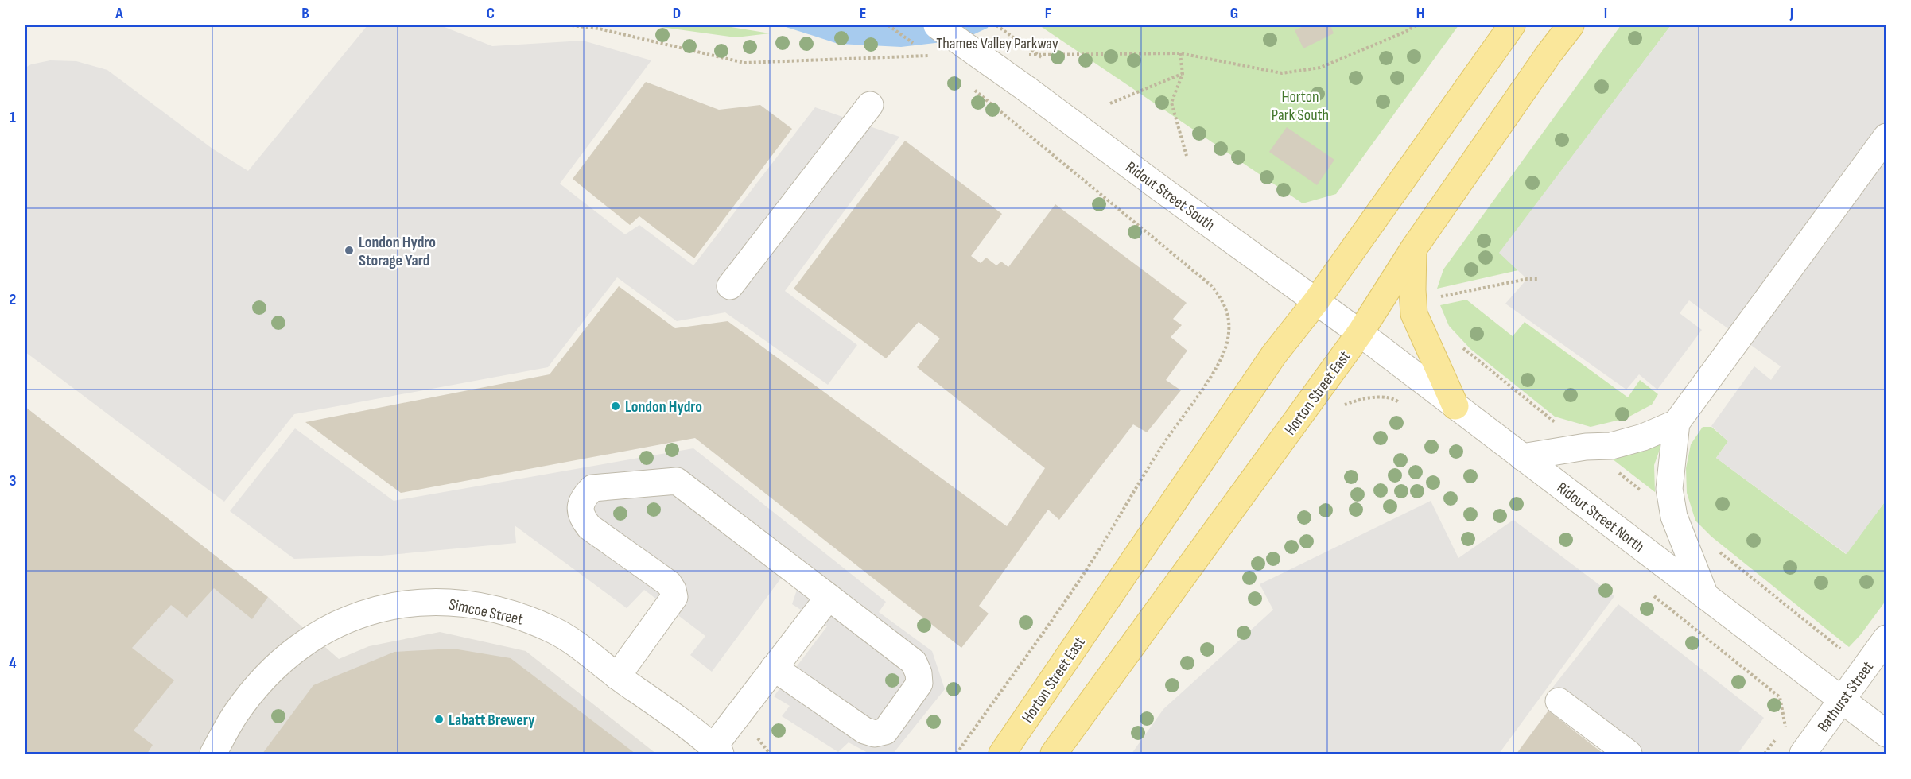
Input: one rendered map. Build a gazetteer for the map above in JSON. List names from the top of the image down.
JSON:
{
  "streets": {
    "main road": ["Horton Street East"],
    "street": [
      "Ridout Street South",
      "Ridout Street North",
      "Simcoe Street",
      "Bathurst Street"
    ],
    "path": ["Thames Valley Parkway"]
  },
  "crossings": [
    ["Ridout Street South", "Horton Street East"],
    ["Ridout Street South", "Ridout Street North"],
    ["Horton Street East", "Ridout Street North"],
    ["Ridout Street North", "Bathurst Street"]
  ],
  "parks": ["Horton Park South"],
  "places": ["London Hydro Storage Yard", "London Hydro", "Labatt Brewery"],
  "grid": {
    "columns": [
      "A",
      "B",
      "C",
      "D",
      "E",
      "F",
      "G",
      "H",
      "I",
      "J"
    ],
    "rows": [
      "1",
      "2",
      "3",
      "4"
    ]
  }
}
